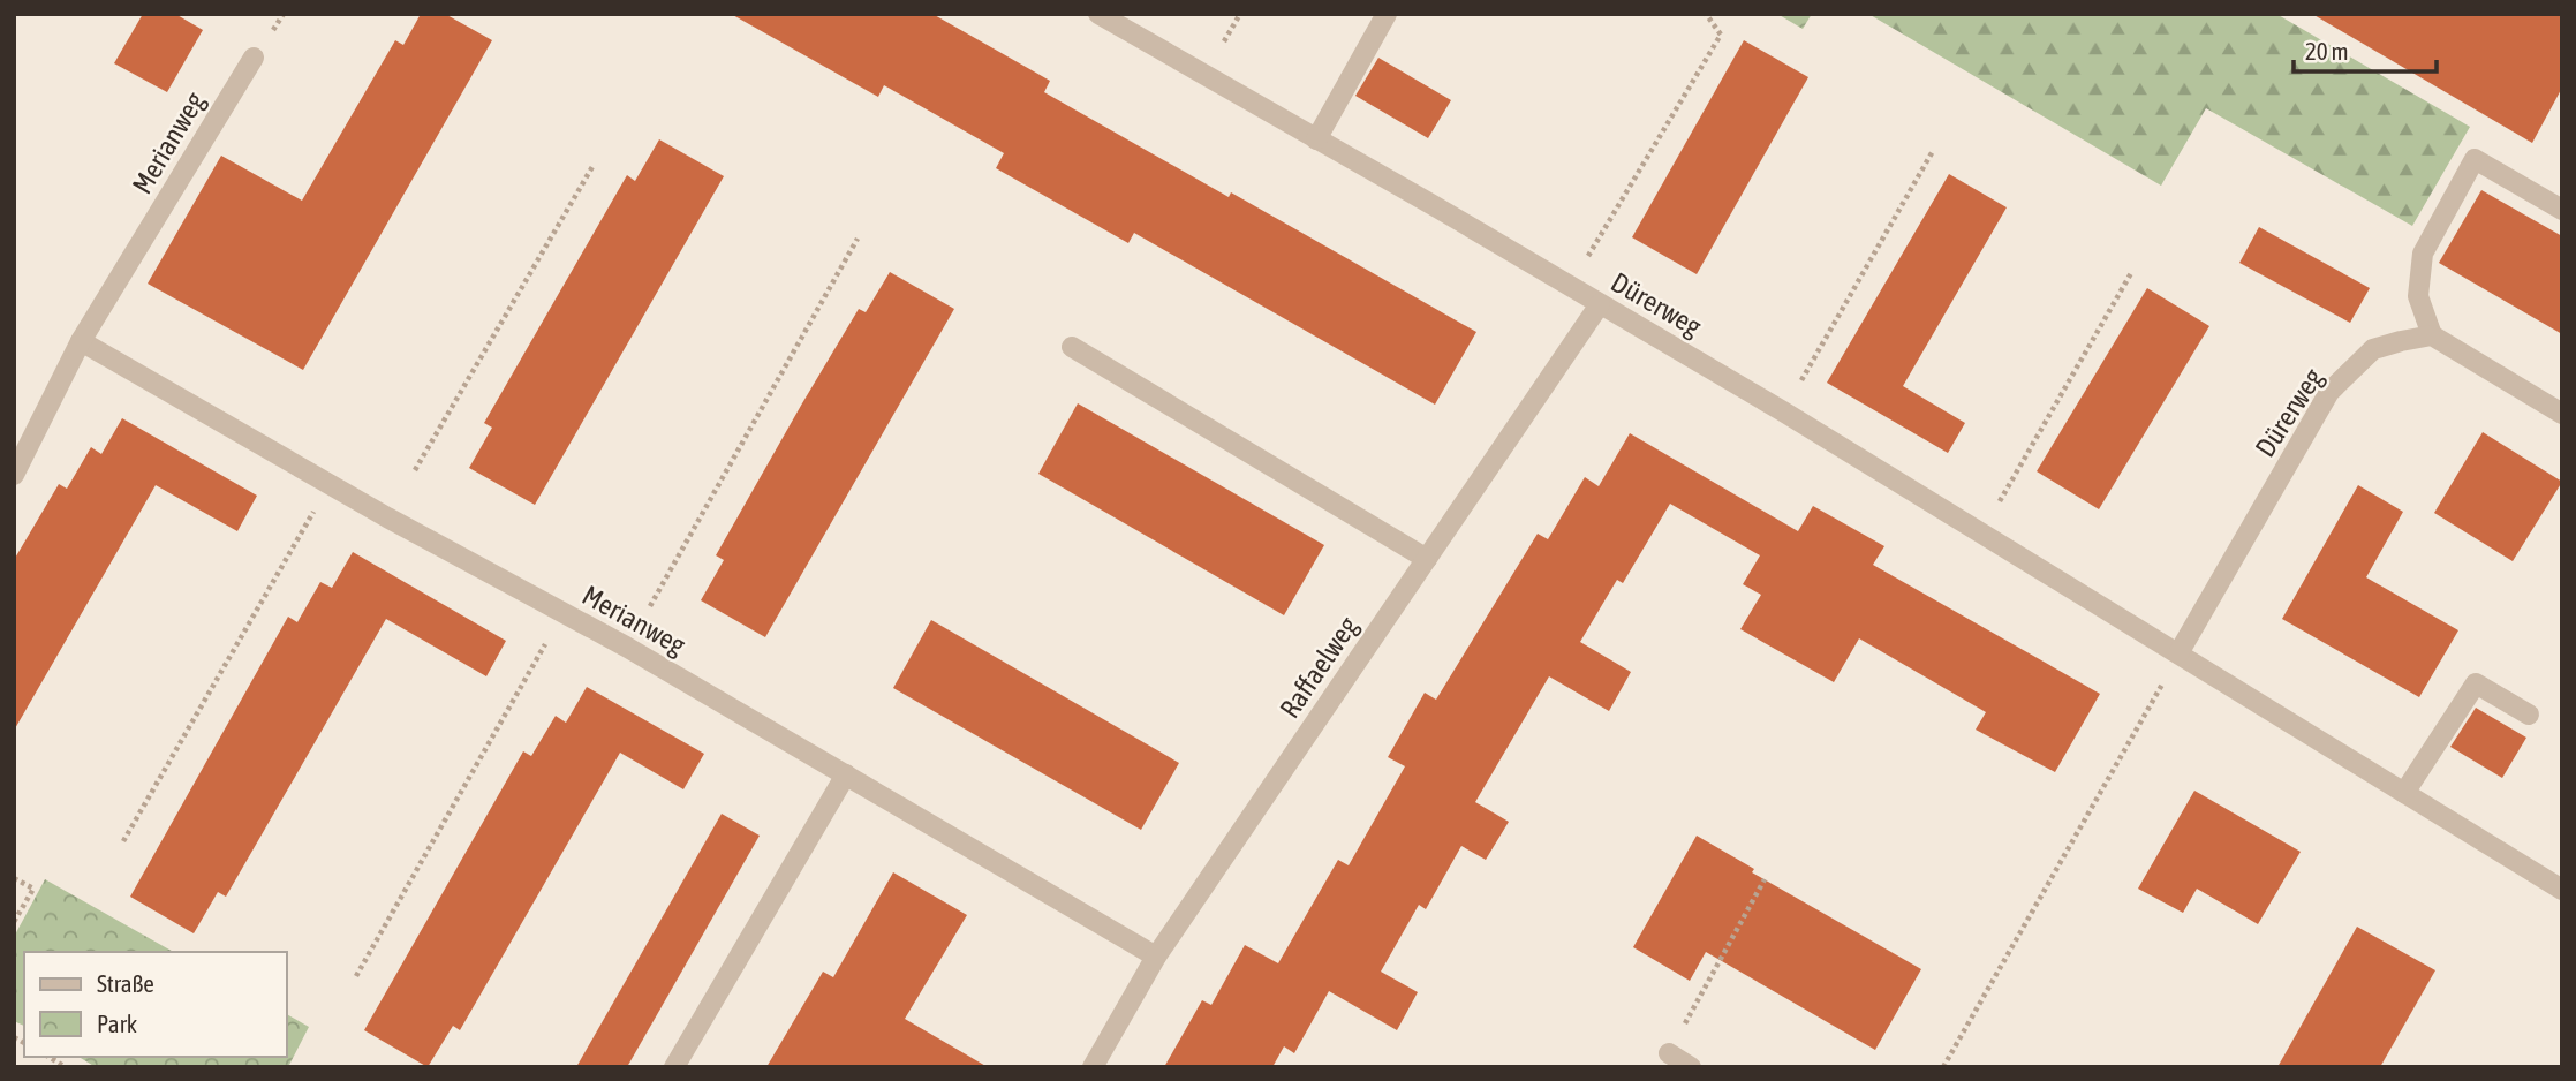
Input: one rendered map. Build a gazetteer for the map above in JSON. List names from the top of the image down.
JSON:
{
  "streets": {
    "street": ["Merianweg", "Dürerweg", "Raffaelweg"]
  },
  "crossings": [
    ["Merianweg", "Raffaelweg"],
    ["Dürerweg", "Raffaelweg"]
  ],
  "legend": ["Straße", "Park"],
  "scale_bar": "20 m"
}
